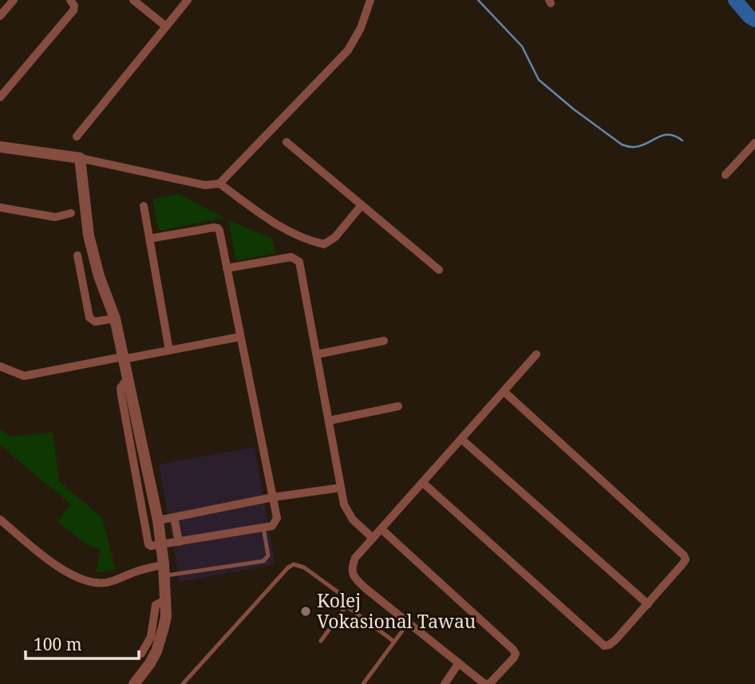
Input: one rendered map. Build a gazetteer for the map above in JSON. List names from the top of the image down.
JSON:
{
  "places": ["Kolej Vokasional Tawau"],
  "scale_bar": "100 m"
}
